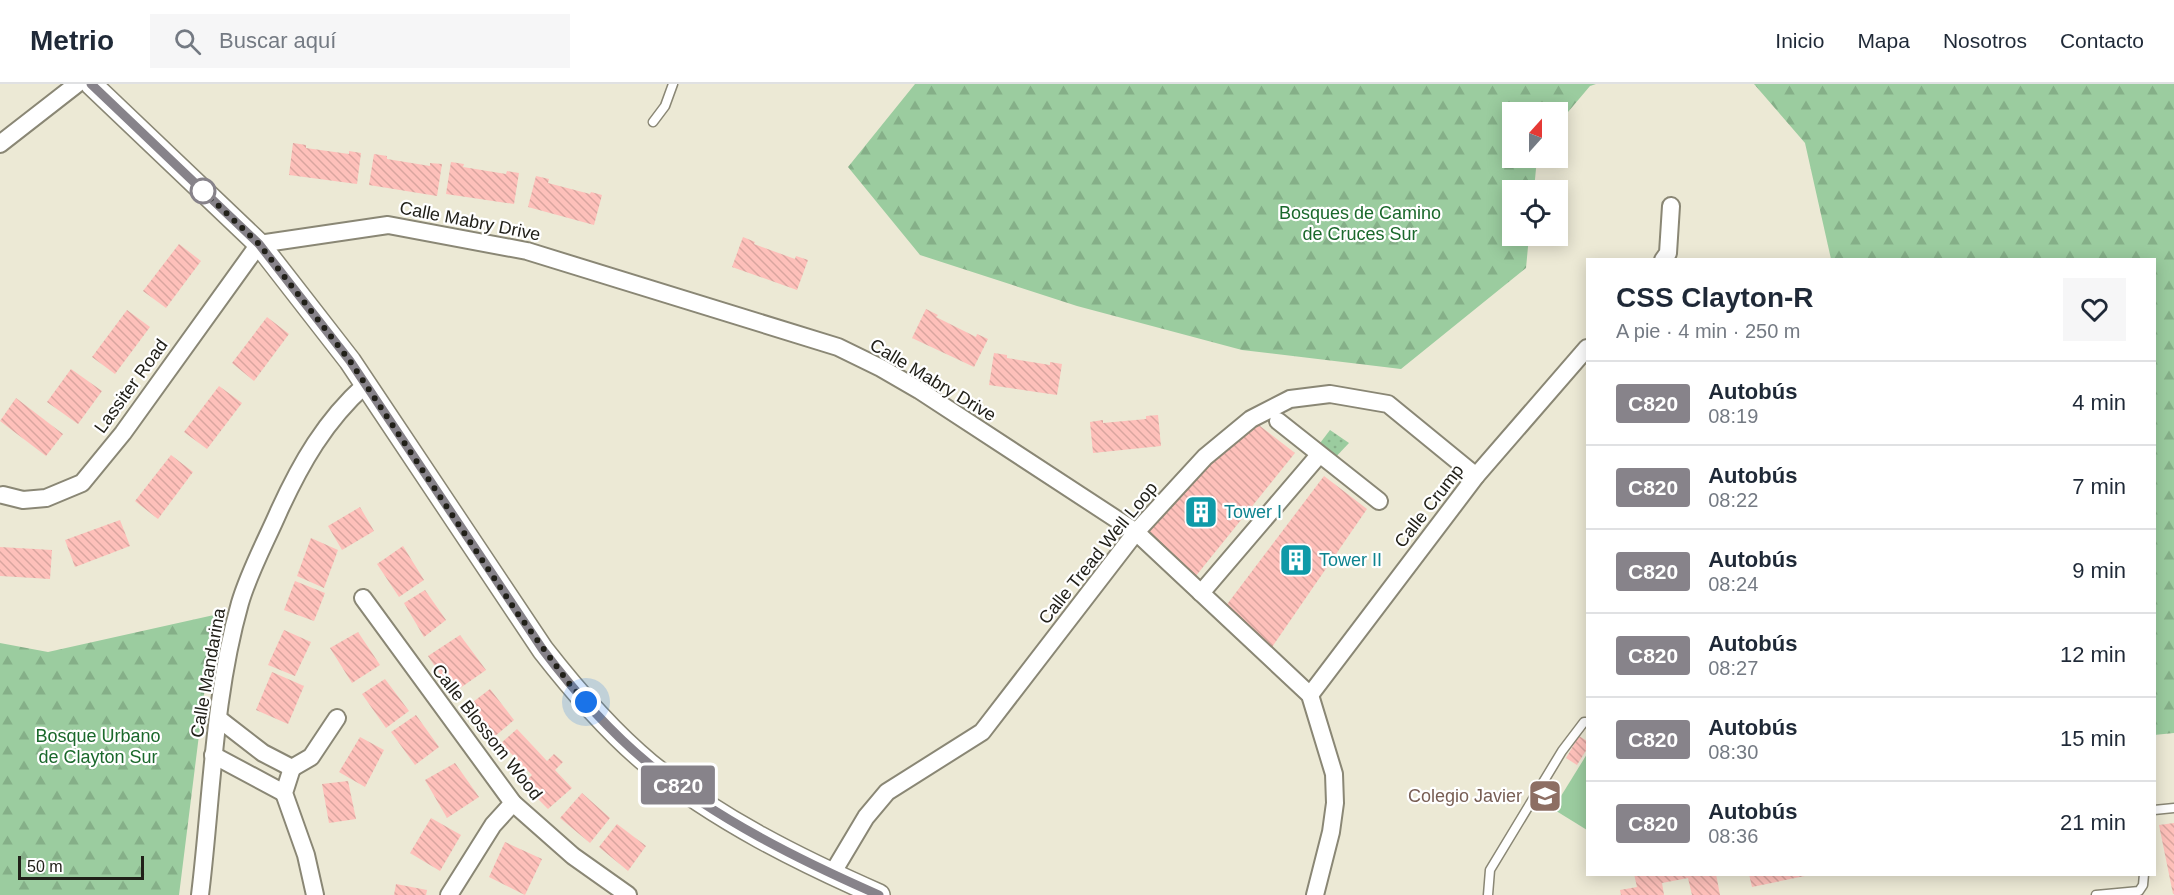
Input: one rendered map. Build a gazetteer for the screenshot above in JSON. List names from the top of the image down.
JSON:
{
  "streets": {
    "street": [
      "Calle Mabry Drive",
      "Lassiter Road",
      "Calle Crump",
      "Calle Tread Well Loop",
      "Calle Mandarina",
      "Calle Blossom Wood"
    ]
  },
  "crossings": [
    ["Calle Mabry Drive", "Lassiter Road"],
    ["Calle Mabry Drive", "Calle Crump"],
    ["Calle Mabry Drive", "Calle Tread Well Loop"],
    ["Calle Crump", "Calle Tread Well Loop"]
  ],
  "parks": ["Bosques de Camino de Cruces Sur", "Bosque Urbano de Clayton Sur"],
  "places": {
    "building": ["Tower I", "Tower II"],
    "school or university": ["Colegio Javier"]
  },
  "lines": ["bus line C820"],
  "scale_bar": "50 m",
  "north": "top",
  "page": {
    "header": "Metrio",
    "search": "Buscar aquí",
    "nav": [
      "Inicio",
      "Mapa",
      "Nosotros",
      "Contacto"
    ],
    "on_map": "C820",
    "heading": ["CSS Clayton-R", "A pie · 4 min · 250 m"],
    "list": [
      {
        "mark": "C820",
        "name": "Autobús",
        "note": "08:19",
        "value": "4 min"
      },
      {
        "mark": "C820",
        "name": "Autobús",
        "note": "08:22",
        "value": "7 min"
      },
      {
        "mark": "C820",
        "name": "Autobús",
        "note": "08:24",
        "value": "9 min"
      },
      {
        "mark": "C820",
        "name": "Autobús",
        "note": "08:27",
        "value": "12 min"
      },
      {
        "mark": "C820",
        "name": "Autobús",
        "note": "08:30",
        "value": "15 min"
      },
      {
        "mark": "C820",
        "name": "Autobús",
        "note": "08:36",
        "value": "21 min"
      }
    ],
    "scale": "50 m"
  }
}
